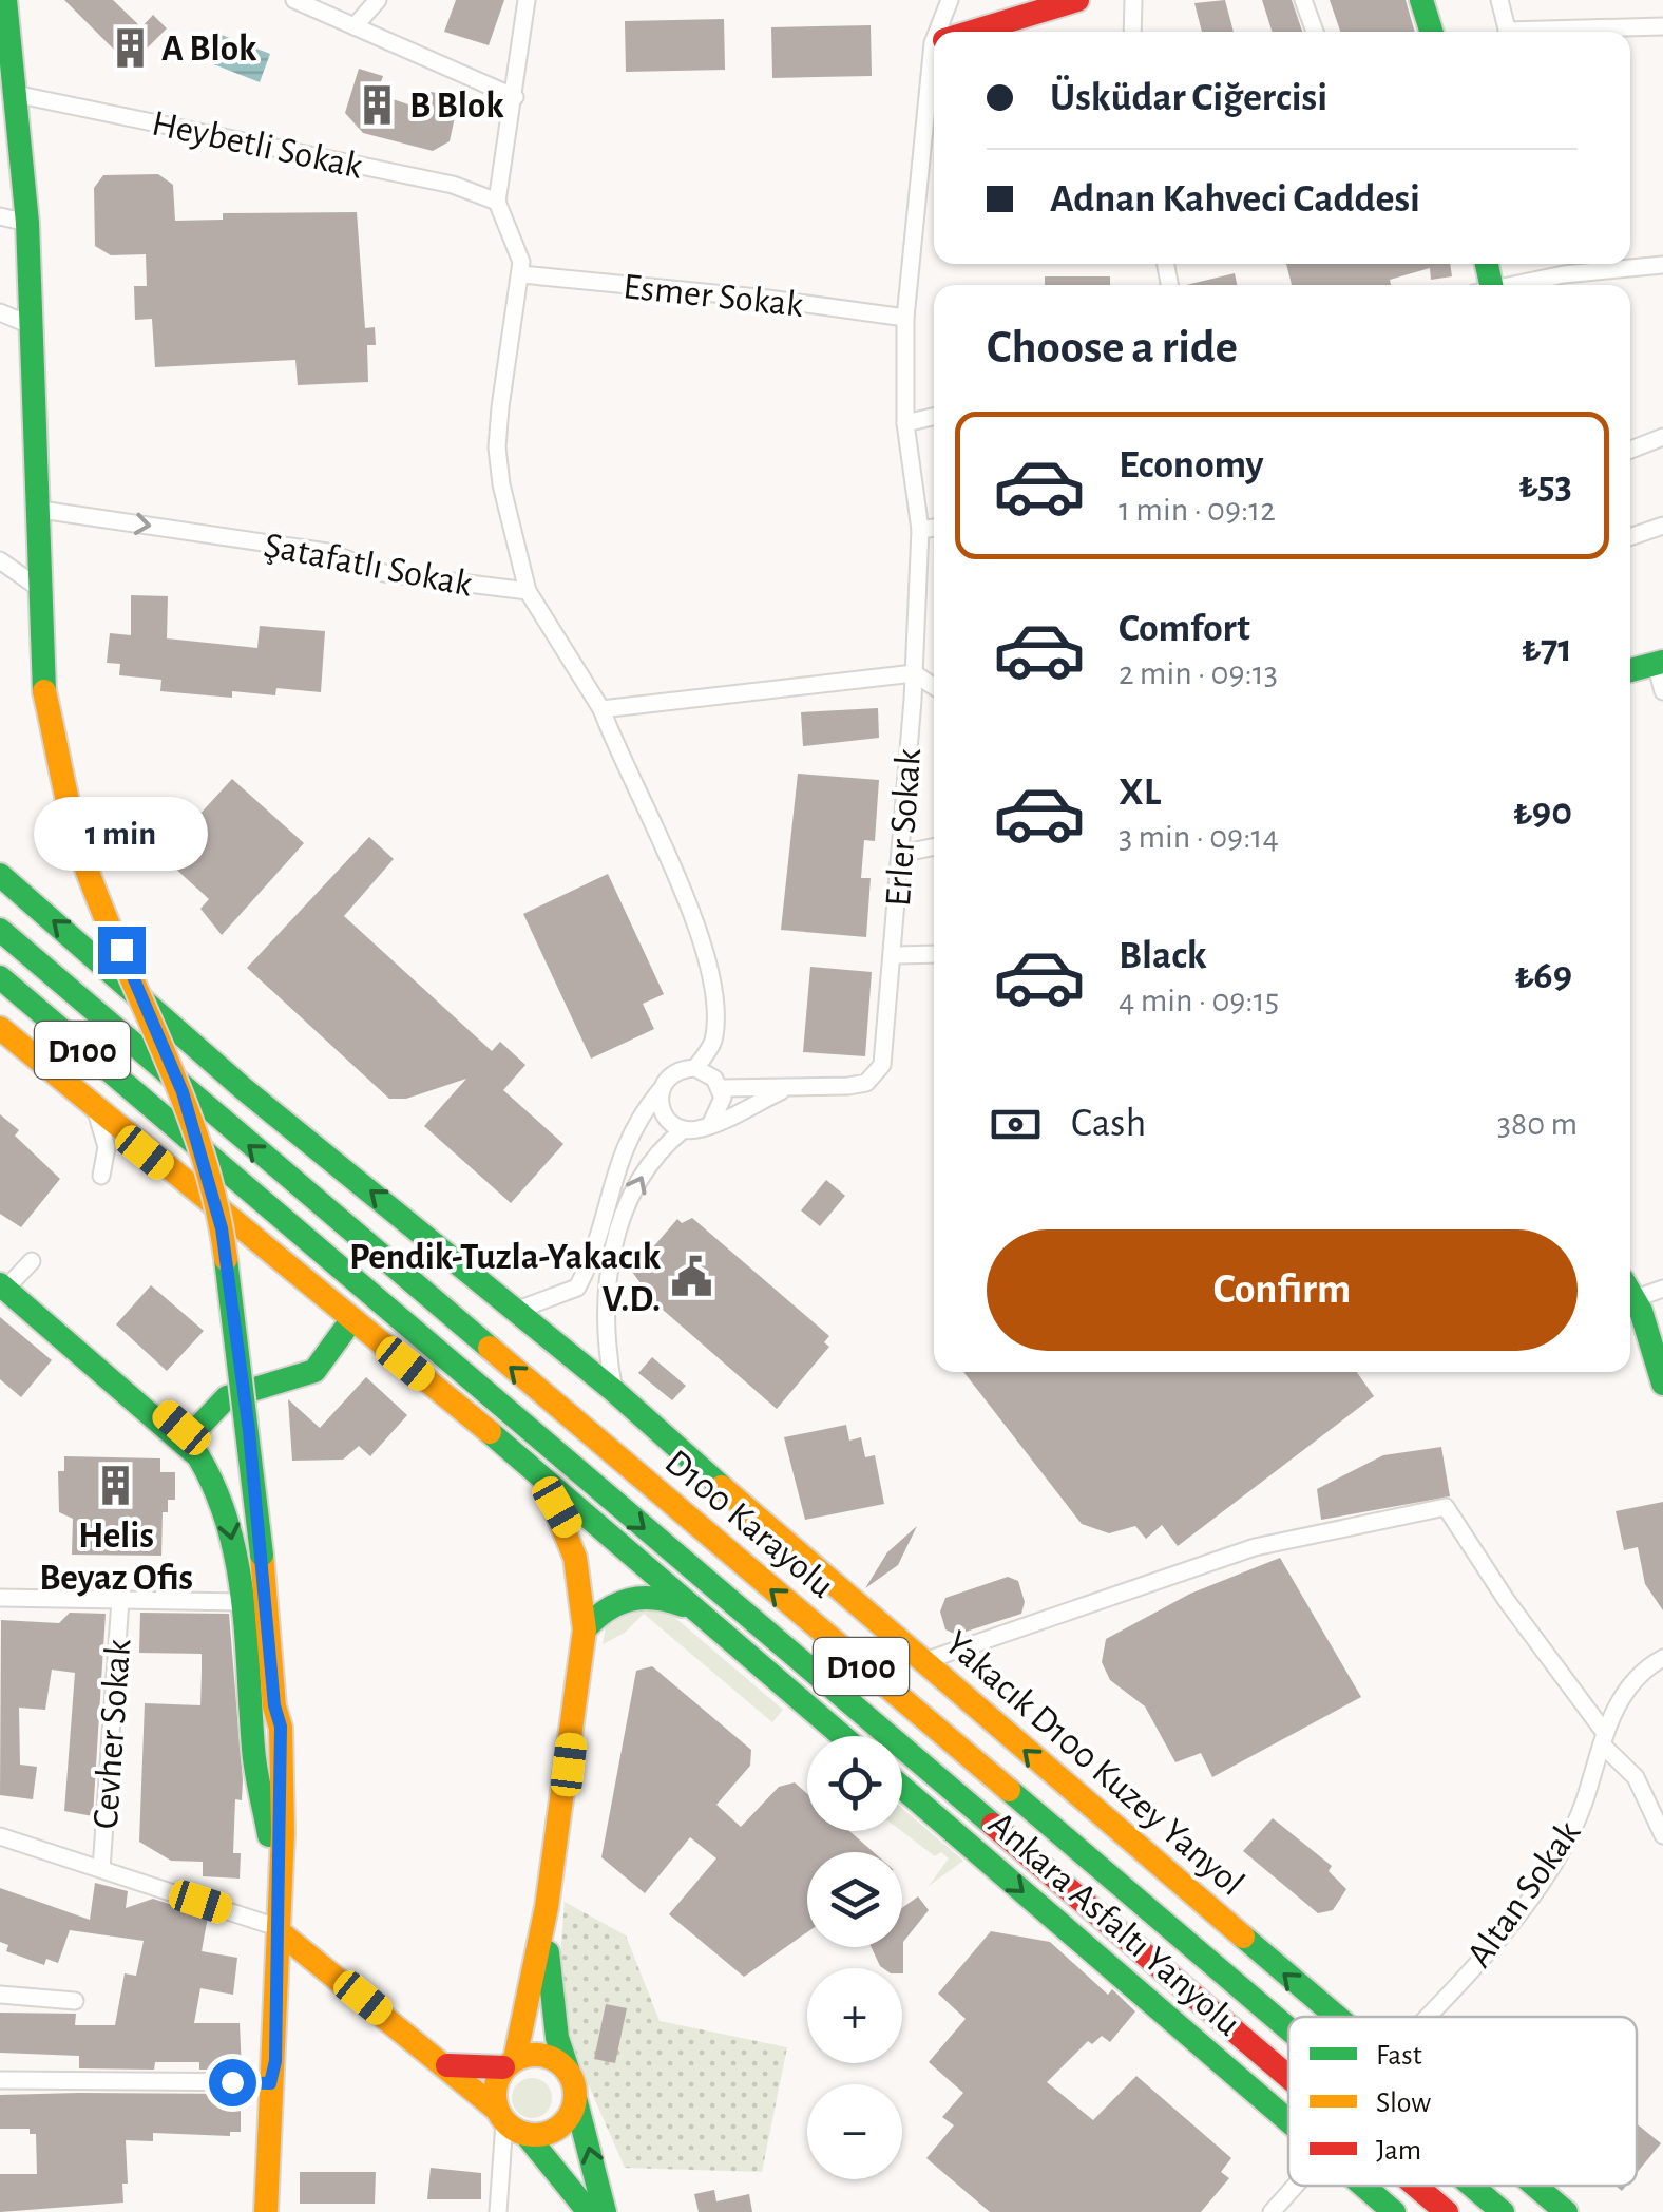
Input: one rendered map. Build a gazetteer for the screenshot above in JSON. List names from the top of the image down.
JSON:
{
  "streets": {
    "main road": [
      "D100",
      "D100 Karayolu",
      "Yakacık D100 Kuzey Yanyol",
      "Ankara Asfaltı Yanyolu"
    ],
    "street": [
      "Heybetli Sokak",
      "Esmer Sokak",
      "Şatafatlı Sokak",
      "Erler Sokak",
      "Cevher Sokak",
      "Altan Sokak"
    ]
  },
  "crossings": [
    ["Esmer Sokak", "Erler Sokak"]
  ],
  "one_way": ["Şatafatlı Sokak", "Ankara Asfaltı Yanyolu"],
  "places": {
    "building": ["A Blok", "B Blok", "Helis Beyaz Ofis"],
    "public building": ["Pendik-Tuzla-Yakacık V.D."]
  },
  "legend": ["Fast", "Slow", "Jam"],
  "page": {
    "banner": ["Üsküdar Ciğercisi", "Adnan Kahveci Caddesi"],
    "heading": "Choose a ride",
    "list": [
      {
        "name": "Economy",
        "note": "1 min · 09:12",
        "value": "₺53"
      },
      {
        "name": "Comfort",
        "note": "2 min · 09:13",
        "value": "₺71"
      },
      {
        "name": "XL",
        "note": "3 min · 09:14",
        "value": "₺90"
      },
      {
        "name": "Black",
        "note": "4 min · 09:15",
        "value": "₺69"
      }
    ],
    "bubble": "1 min",
    "pay": ["Cash", "380 m"],
    "buttons": "Confirm",
    "map_buttons": ["+", "−"]
  }
}
